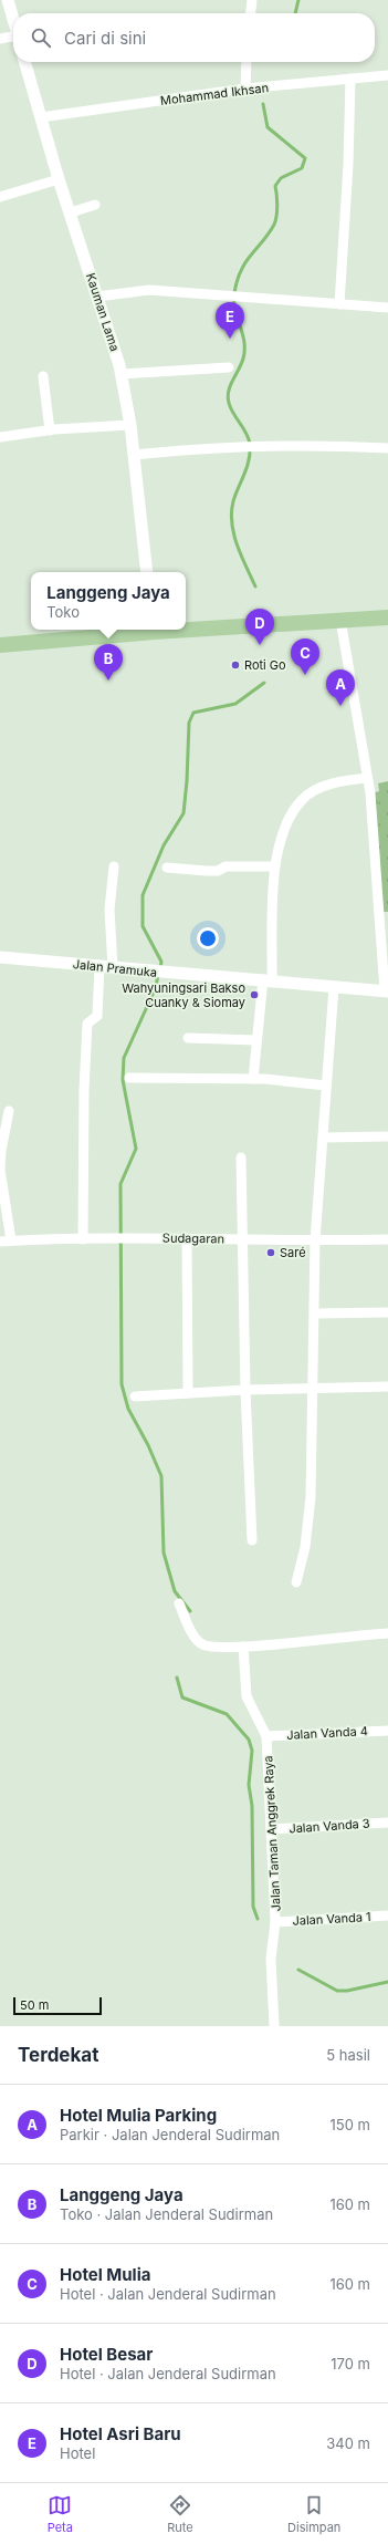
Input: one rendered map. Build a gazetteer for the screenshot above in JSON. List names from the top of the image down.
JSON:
{
  "streets": {
    "street": [
      "Mohammad Ikhsan",
      "Kauman Lama",
      "Jalan Pramuka",
      "Sudagaran",
      "Jalan Vanda 4",
      "Jalan Vanda 3",
      "Jalan Taman Anggrek Raya",
      "Jalan Vanda 1"
    ]
  },
  "crossings": [
    ["Mohammad Ikhsan", "Kauman Lama"],
    ["Jalan Vanda 4", "Jalan Taman Anggrek Raya"],
    ["Jalan Vanda 3", "Jalan Taman Anggrek Raya"],
    ["Jalan Taman Anggrek Raya", "Jalan Vanda 1"]
  ],
  "places": ["Roti Go", "Wahyuningsari Bakso Cuanky & Siomay", "Saré"],
  "scale_bar": "50 m",
  "page": {
    "search": "Cari di sini",
    "pins": [
      "E",
      "D",
      "C",
      "B",
      "A"
    ],
    "popup": ["Langgeng Jaya", "Toko"],
    "scale": "50 m",
    "heading": ["Terdekat", "5 hasil"],
    "list": [
      {
        "mark": "A",
        "name": "Hotel Mulia Parking",
        "note": "Parkir · Jalan Jenderal Sudirman",
        "value": "150 m"
      },
      {
        "mark": "B",
        "name": "Langgeng Jaya",
        "note": "Toko · Jalan Jenderal Sudirman",
        "value": "160 m"
      },
      {
        "mark": "C",
        "name": "Hotel Mulia",
        "note": "Hotel · Jalan Jenderal Sudirman",
        "value": "160 m"
      },
      {
        "mark": "D",
        "name": "Hotel Besar",
        "note": "Hotel · Jalan Jenderal Sudirman",
        "value": "170 m"
      },
      {
        "mark": "E",
        "name": "Hotel Asri Baru",
        "note": "Hotel",
        "value": "340 m"
      }
    ],
    "nav": ["Peta", "Rute", "Disimpan"]
  }
}
